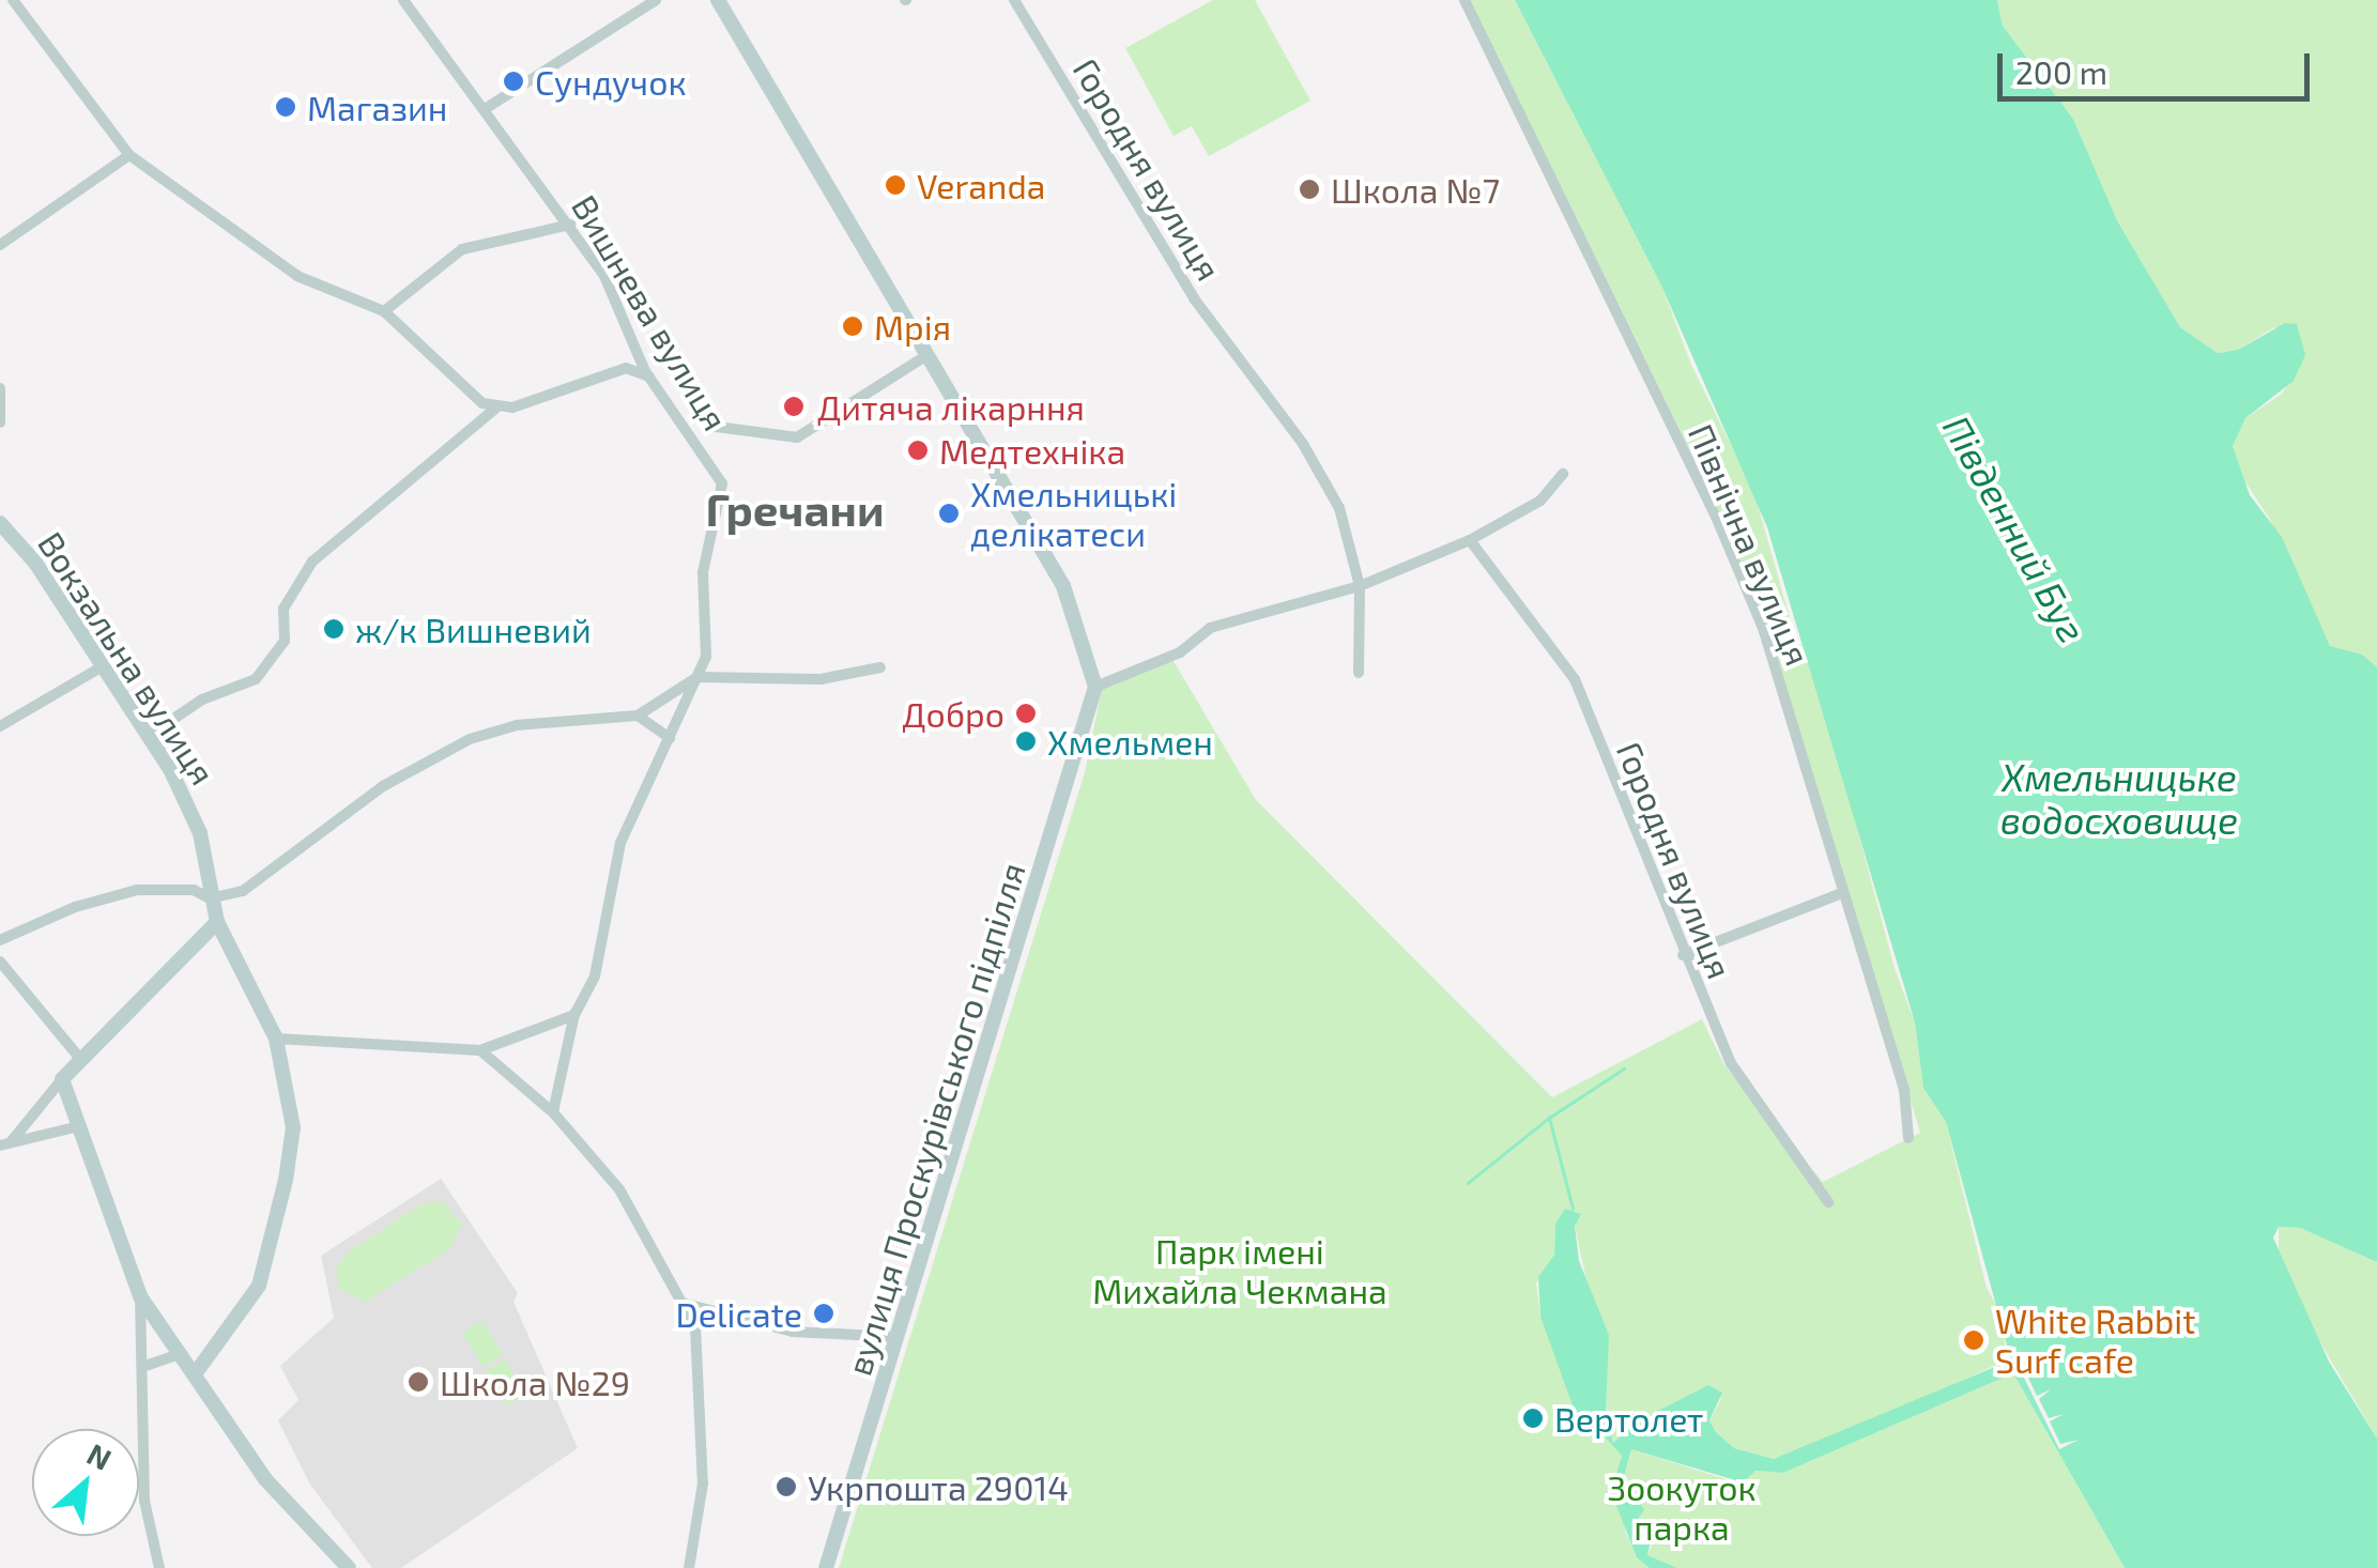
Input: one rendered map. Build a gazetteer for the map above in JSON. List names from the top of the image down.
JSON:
{
  "streets": {
    "street": [
      "Городня вулиця",
      "Вишнева вулиця",
      "Північна вулиця",
      "Вокзальна вулиця",
      "вулиця Проскурівського підпілля"
    ]
  },
  "districts": ["Гречани"],
  "water": ["Південний Буг", "Хмельницьке водосховище"],
  "parks": ["Парк імені Михайла Чекмана", "Зоокуток парка"],
  "places": [
    "Сундучок",
    "Магазин",
    "Veranda",
    "Школа №7",
    "Мрія",
    "Дитяча лікарння",
    "Медтехнiка",
    "Хмельницькі делікатеси",
    "ж/к Вишневий",
    "Добро",
    "Хмельмен",
    "Delicate",
    "White Rabbit Surf cafe",
    "Школа №29",
    "Вертолет",
    "Укрпошта 29014"
  ],
  "scale_bar": "200 m",
  "north": "top right"
}
